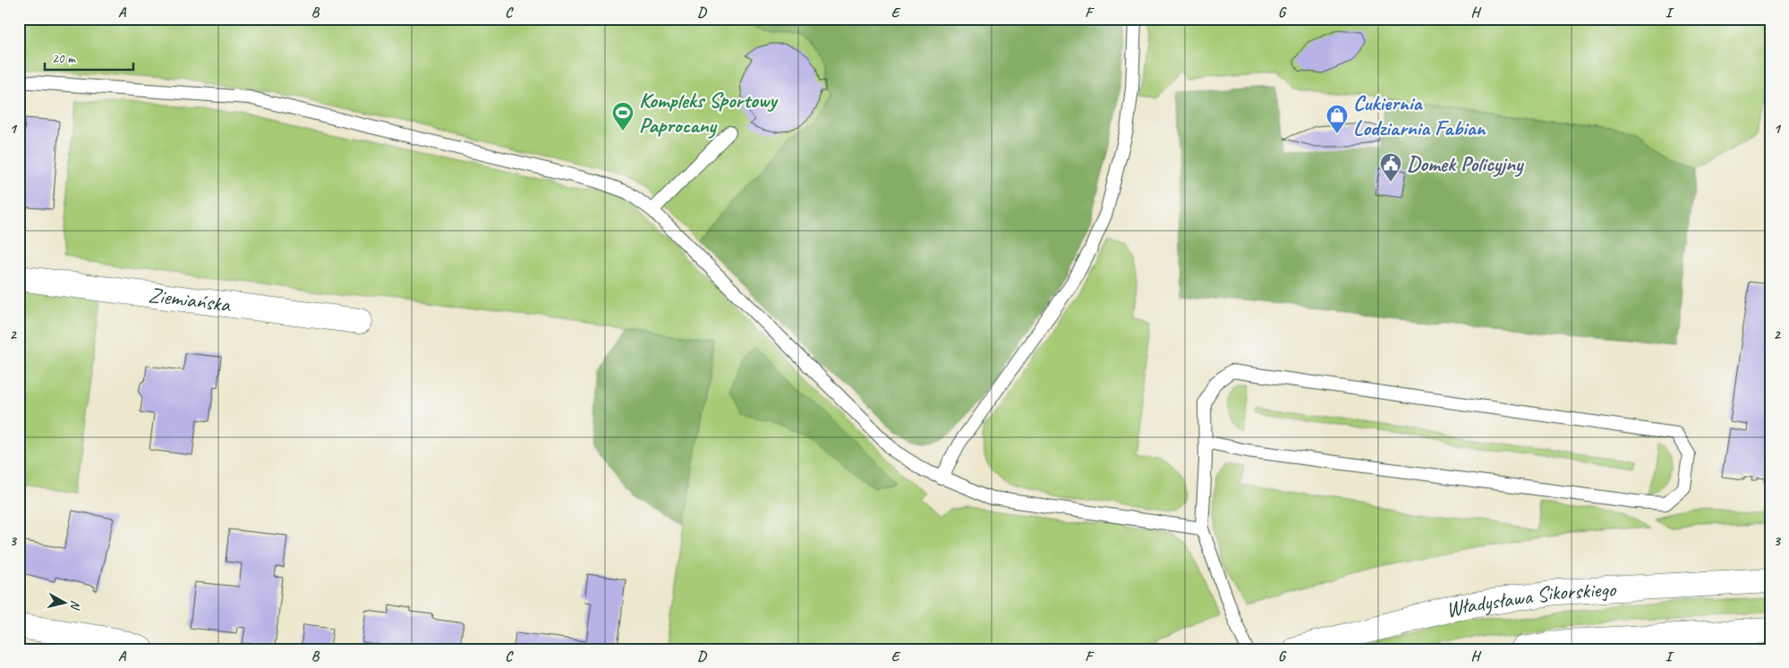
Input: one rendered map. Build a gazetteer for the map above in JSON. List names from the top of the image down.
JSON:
{
  "streets": {
    "street": ["Ziemiańska", "Władysława Sikorskiego"]
  },
  "places": {
    "sports": ["Kompleks Sportowy Paprocany"],
    "shop": ["Cukiernia Lodziarnia Fabian"],
    "public building": ["Domek Policyjny"]
  },
  "scale_bar": "20 m",
  "north": "right",
  "grid": {
    "columns": [
      "A",
      "B",
      "C",
      "D",
      "E",
      "F",
      "G",
      "H",
      "I"
    ],
    "rows": ["1", "2", "3"]
  }
}
